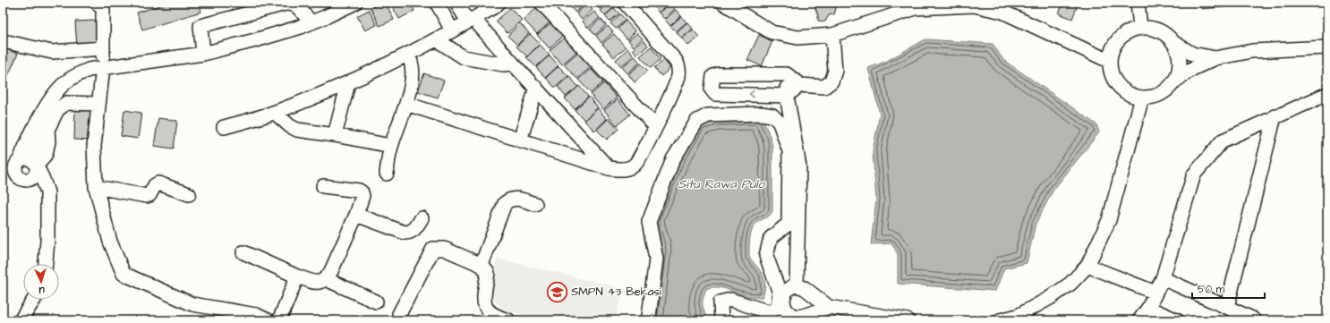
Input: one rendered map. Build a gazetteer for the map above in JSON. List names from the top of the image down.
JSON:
{
  "water": ["Situ Rawa Pulo"],
  "places": {
    "school or university": ["SMPN 43 Bekasi"]
  },
  "scale_bar": "50 m",
  "north": "bottom"
}
